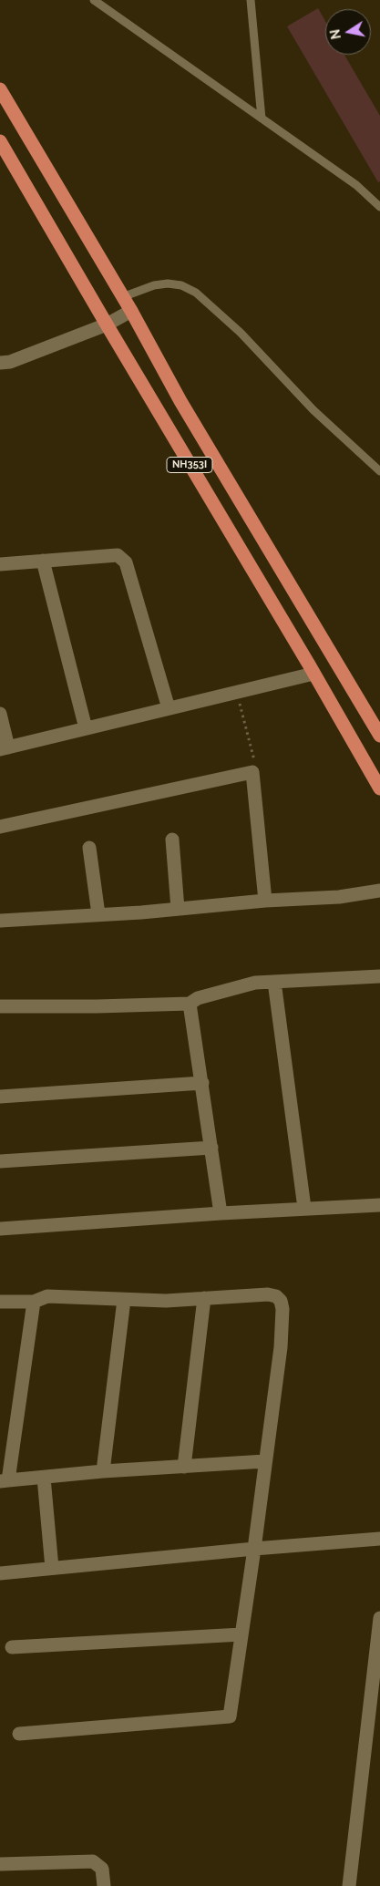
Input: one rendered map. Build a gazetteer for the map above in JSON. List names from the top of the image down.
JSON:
{
  "streets": {
    "highway": ["NH353I"]
  },
  "north": "left"
}
